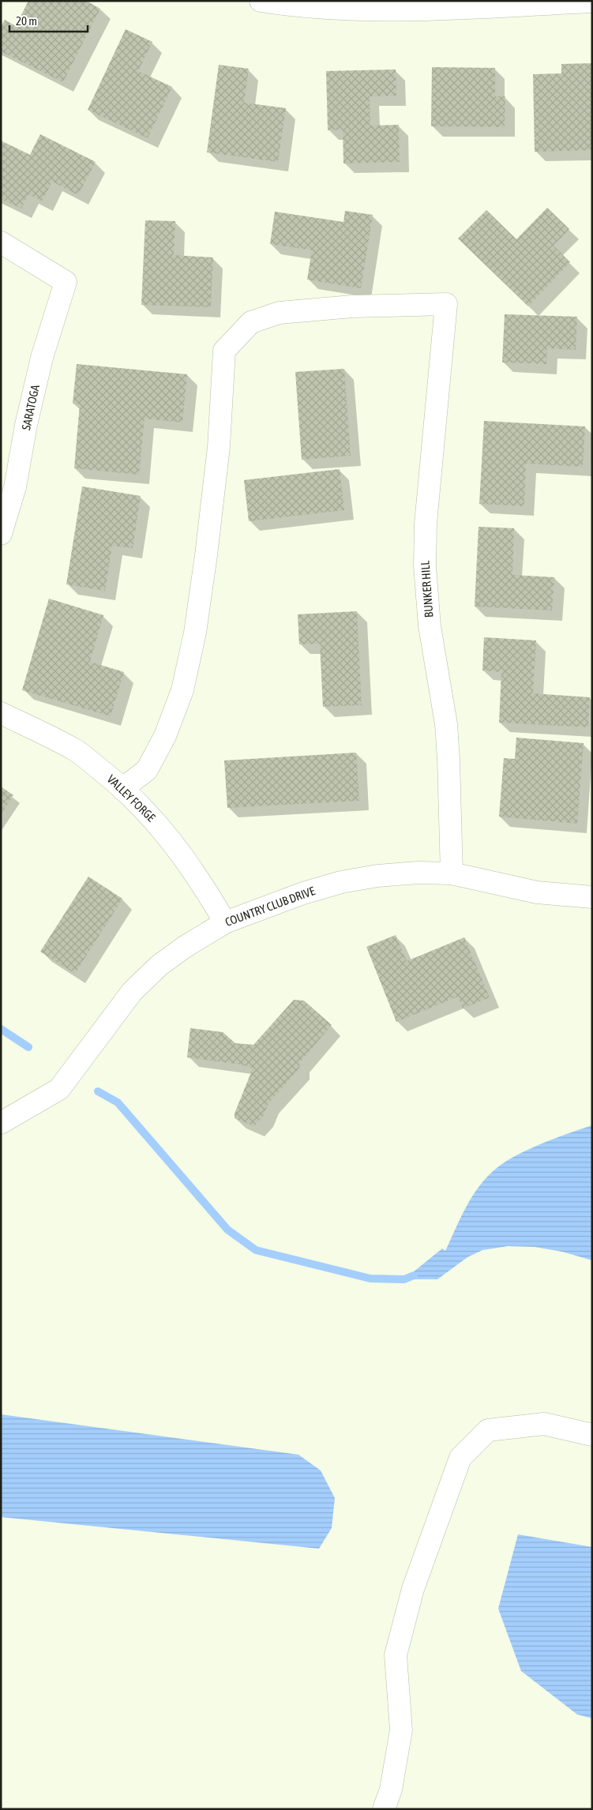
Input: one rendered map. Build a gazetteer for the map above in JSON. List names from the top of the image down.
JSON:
{
  "streets": {
    "street": [
      "SARATOGA",
      "BUNKER HILL",
      "VALLEY FORGE",
      "COUNTRY CLUB DRIVE"
    ]
  },
  "crossings": [
    ["BUNKER HILL", "VALLEY FORGE"],
    ["BUNKER HILL", "COUNTRY CLUB DRIVE"],
    ["VALLEY FORGE", "COUNTRY CLUB DRIVE"]
  ],
  "scale_bar": "20 m"
}
